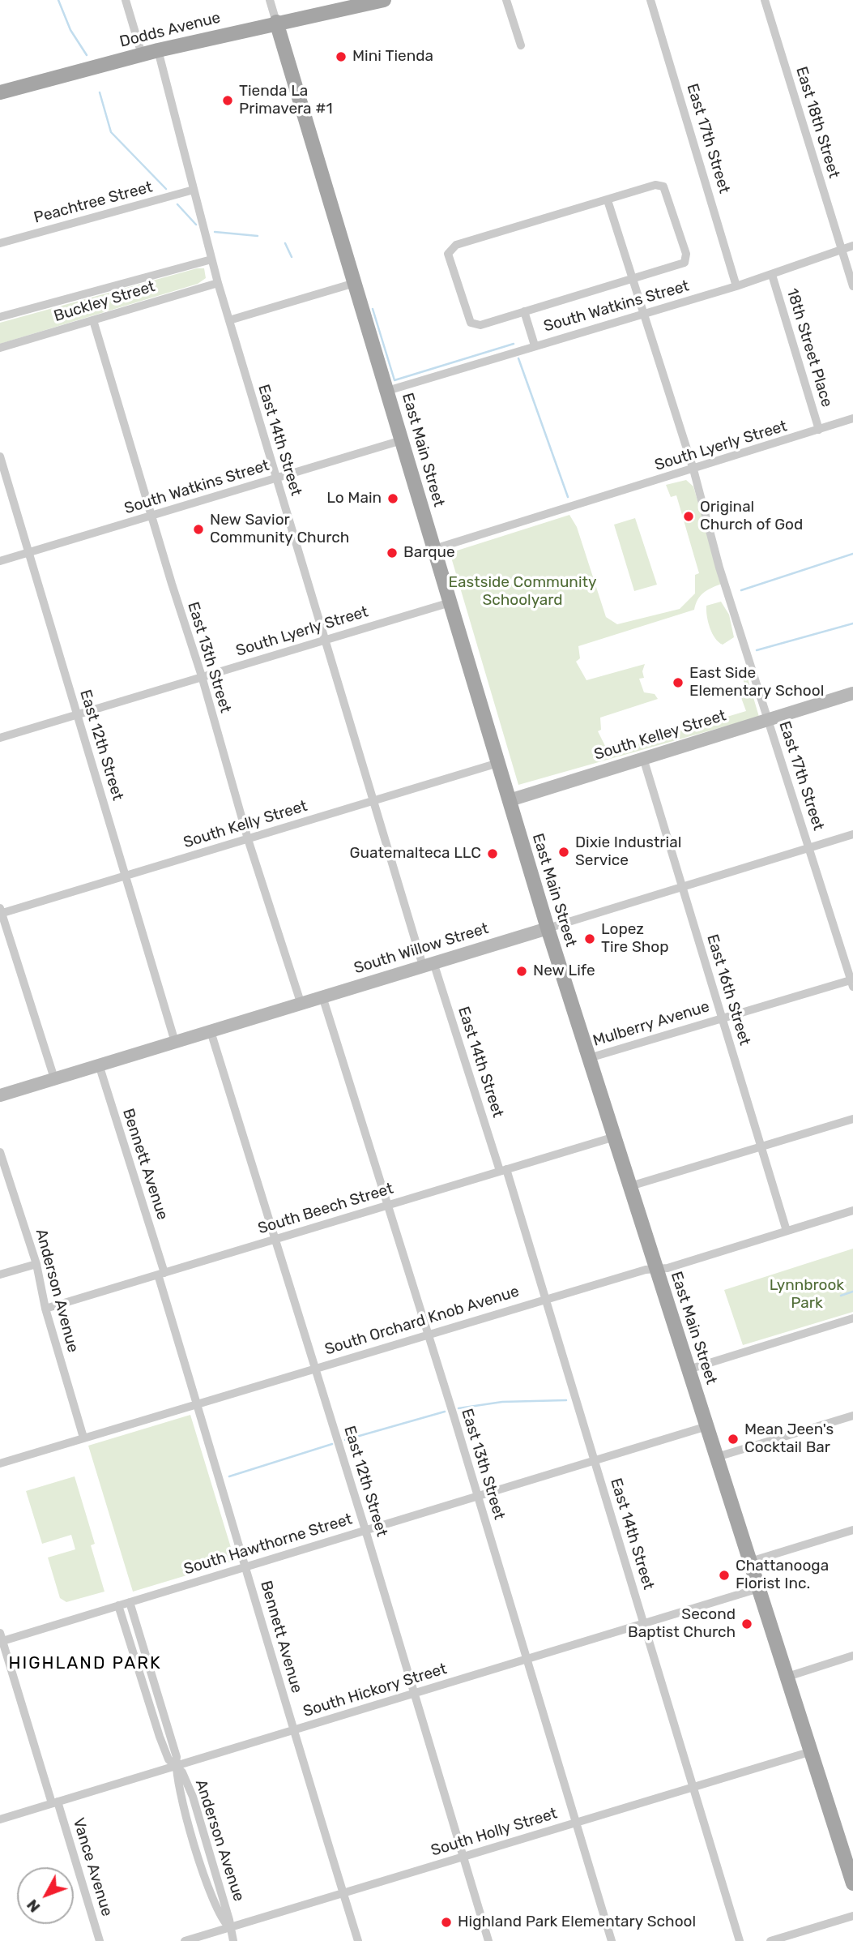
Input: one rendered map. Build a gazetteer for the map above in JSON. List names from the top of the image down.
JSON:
{
  "streets": {
    "main road": [
      "Dodds Avenue",
      "East Main Street",
      "South Kelley Street",
      "South Willow Street"
    ],
    "street": [
      "East 18th Street",
      "East 17th Street",
      "Peachtree Street",
      "Buckley Street",
      "South Watkins Street",
      "18th Street Place",
      "East 14th Street",
      "South Lyerly Street",
      "East 13th Street",
      "East 12th Street",
      "South Kelly Street",
      "East 16th Street",
      "Mulberry Avenue",
      "Bennett Avenue",
      "South Beech Street",
      "Anderson Avenue",
      "South Orchard Knob Avenue",
      "South Hawthorne Street",
      "South Hickory Street",
      "South Holly Street",
      "Vance Avenue"
    ]
  },
  "crossings": [
    ["Dodds Avenue", "East 14th Street"],
    ["Dodds Avenue", "East Main Street"],
    ["East 18th Street", "South Watkins Street"],
    ["East 17th Street", "South Watkins Street"],
    ["East 17th Street", "South Lyerly Street"],
    ["East 17th Street", "South Kelley Street"],
    ["East 17th Street", "South Willow Street"],
    ["East 17th Street", "Mulberry Avenue"],
    ["Peachtree Street", "East 14th Street"],
    ["Buckley Street", "East 14th Street"],
    ["Buckley Street", "East 13th Street"],
    ["South Watkins Street", "18th Street Place"],
    ["South Watkins Street", "East 14th Street"],
    ["South Watkins Street", "East Main Street"],
    ["South Watkins Street", "East 13th Street"],
    ["South Watkins Street", "East 12th Street"],
    ["18th Street Place", "South Lyerly Street"],
    ["East 14th Street", "South Lyerly Street"],
    ["East 14th Street", "South Kelly Street"],
    ["East 14th Street", "South Willow Street"],
    ["East 14th Street", "South Beech Street"],
    ["East 14th Street", "South Orchard Knob Avenue"],
    ["East 14th Street", "South Hawthorne Street"],
    ["East 14th Street", "South Hickory Street"],
    ["East 14th Street", "South Holly Street"],
    ["South Lyerly Street", "East Main Street"],
    ["South Lyerly Street", "East 13th Street"],
    ["South Lyerly Street", "East 12th Street"],
    ["East Main Street", "South Kelley Street"],
    ["East Main Street", "South Kelly Street"],
    ["East Main Street", "South Willow Street"],
    ["East Main Street", "Mulberry Avenue"],
    ["East Main Street", "South Beech Street"],
    ["East Main Street", "South Orchard Knob Avenue"],
    ["East Main Street", "South Hawthorne Street"],
    ["East Main Street", "South Hickory Street"],
    ["East Main Street", "South Holly Street"],
    ["East 13th Street", "South Kelly Street"],
    ["East 13th Street", "South Willow Street"],
    ["East 13th Street", "South Beech Street"],
    ["East 13th Street", "South Orchard Knob Avenue"],
    ["East 13th Street", "South Hawthorne Street"],
    ["East 13th Street", "South Hickory Street"],
    ["East 13th Street", "South Holly Street"],
    ["South Kelley Street", "East 16th Street"],
    ["East 12th Street", "South Kelly Street"],
    ["East 12th Street", "South Willow Street"],
    ["East 12th Street", "South Beech Street"],
    ["East 12th Street", "South Orchard Knob Avenue"],
    ["East 12th Street", "South Hawthorne Street"],
    ["East 12th Street", "South Hickory Street"],
    ["East 12th Street", "South Holly Street"],
    ["South Willow Street", "East 16th Street"],
    ["South Willow Street", "Bennett Avenue"],
    ["East 16th Street", "Mulberry Avenue"],
    ["East 16th Street", "South Orchard Knob Avenue"],
    ["Bennett Avenue", "South Beech Street"],
    ["Bennett Avenue", "South Orchard Knob Avenue"],
    ["Bennett Avenue", "South Hawthorne Street"],
    ["Bennett Avenue", "South Hickory Street"],
    ["Bennett Avenue", "South Holly Street"],
    ["South Beech Street", "Anderson Avenue"],
    ["Anderson Avenue", "South Orchard Knob Avenue"],
    ["Anderson Avenue", "South Hawthorne Street"],
    ["Anderson Avenue", "South Hickory Street"],
    ["Anderson Avenue", "South Holly Street"],
    ["South Hawthorne Street", "Vance Avenue"],
    ["South Hickory Street", "Vance Avenue"]
  ],
  "districts": ["HIGHLAND PARK"],
  "parks": ["Eastside Community Schoolyard", "Lynnbrook Park"],
  "places": [
    "Mini Tienda",
    "Tienda La Primavera #1",
    "Lo Main",
    "Original Church of God",
    "New Savior Community Church",
    "Barque",
    "East Side Elementary School",
    "Dixie Industrial Service",
    "Guatemalteca LLC",
    "Lopez Tire Shop",
    "New Life",
    "Mean Jeen's Cocktail Bar",
    "Chattanooga Florist Inc.",
    "Second Baptist Church",
    "Highland Park Elementary School"
  ],
  "north": "bottom left"
}
